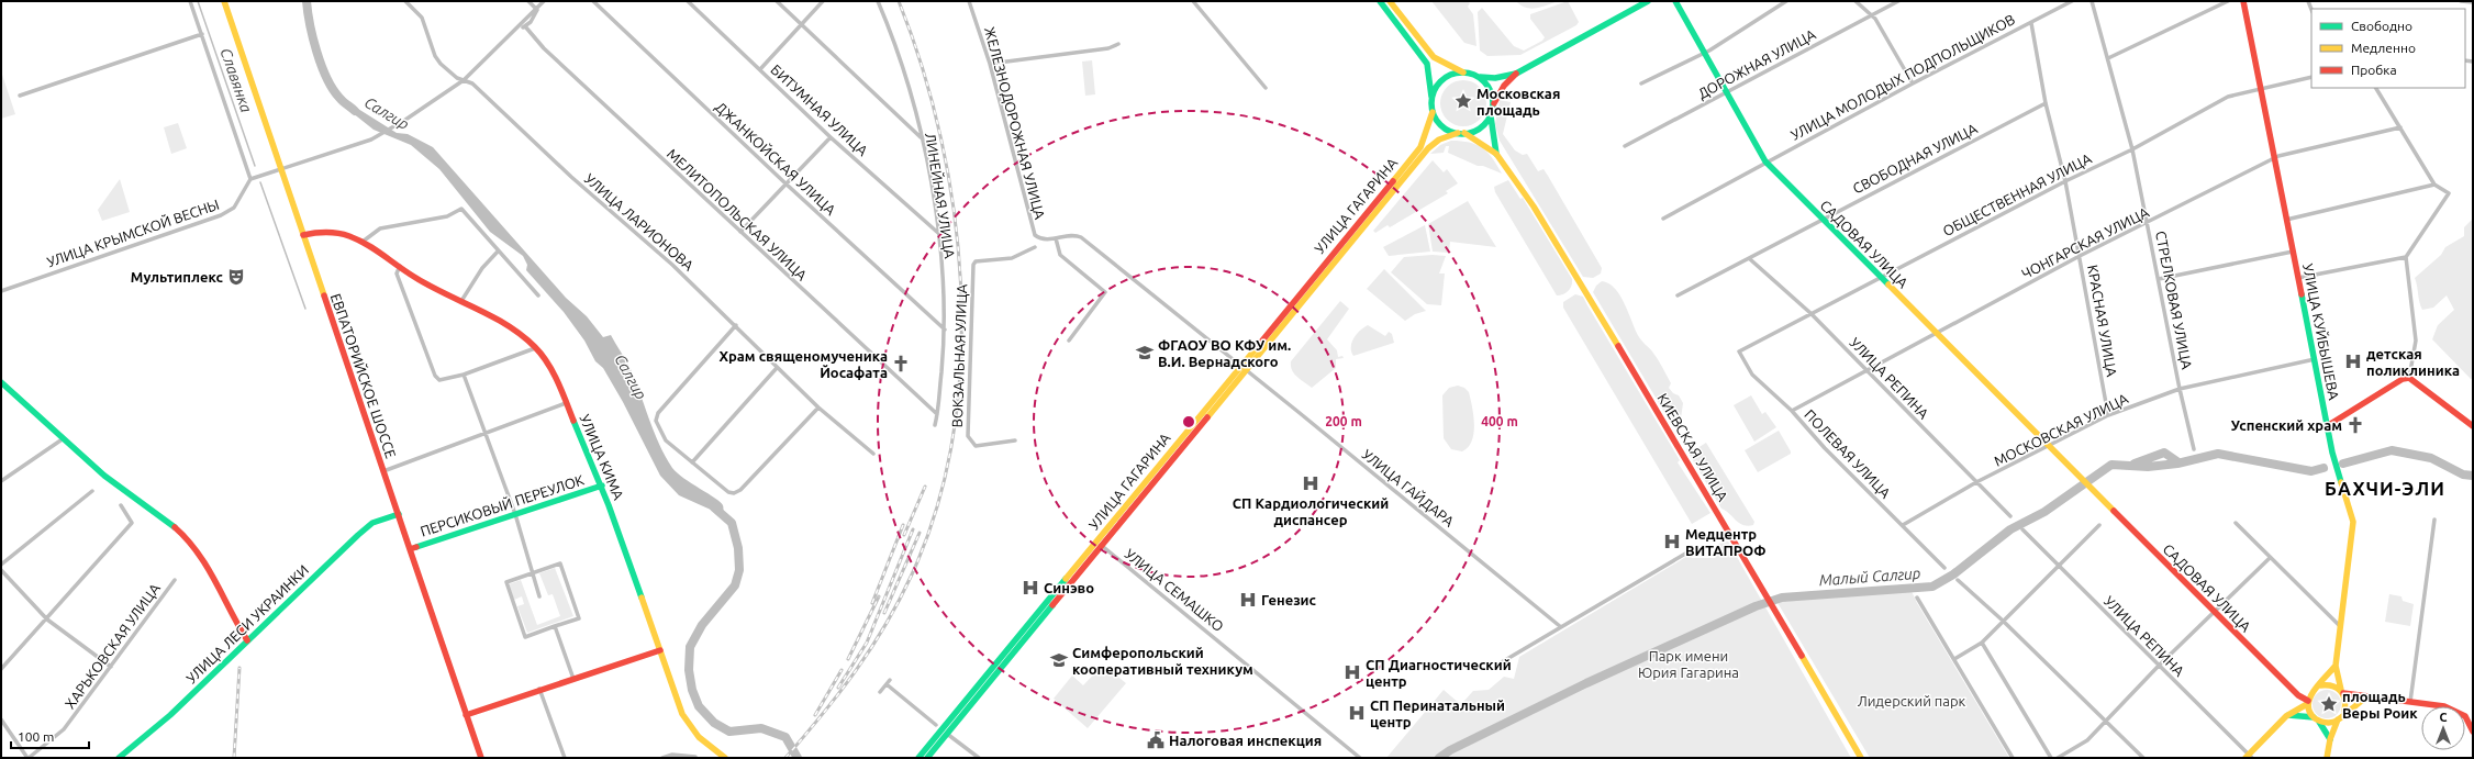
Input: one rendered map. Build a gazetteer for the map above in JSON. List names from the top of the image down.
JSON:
{
  "streets": {
    "main road": [
      "УЛИЦА ГАГАРИНА",
      "САДОВАЯ УЛИЦА",
      "УЛИЦА КУЙБЫШЕВА",
      "ЕВПАТОРИЙСКОЕ ШОССЕ",
      "КИЕВСКАЯ УЛИЦА",
      "УЛИЦА КИМА",
      "ПЕРСИКОВЫЙ ПЕРЕУЛОК",
      "УЛИЦА ЛЕСИ УКРАИНКИ"
    ],
    "street": [
      "ДОРОЖНАЯ УЛИЦА",
      "УЛИЦА МОЛОДЫХ ПОДПОЛЬЩИКОВ",
      "БИТУМНАЯ УЛИЦА",
      "ЖЕЛЕЗНОДОРОЖНАЯ УЛИЦА",
      "ДЖАНКОЙСКАЯ УЛИЦА",
      "СВОБОДНАЯ УЛИЦА",
      "ОБЩЕСТВЕННАЯ УЛИЦА",
      "ЛИНЕЙНАЯ УЛИЦА",
      "МЕЛИТОПОЛЬСКАЯ УЛИЦА",
      "УЛИЦА ЛАРИОНОВА",
      "УЛИЦА КРЫМСКОЙ ВЕСНЫ",
      "ЧОНГАРСКАЯ УЛИЦА",
      "СТРЕЛКОВАЯ УЛИЦА",
      "КРАСНАЯ УЛИЦА",
      "ВОКЗАЛЬНАЯ УЛИЦА",
      "УЛИЦА РЕПИНА",
      "МОСКОВСКАЯ УЛИЦА",
      "ПОЛЕВАЯ УЛИЦА",
      "УЛИЦА ГАЙДАРА",
      "УЛИЦА СЕМАШКО",
      "ХАРЬКОВСКАЯ УЛИЦА"
    ]
  },
  "crossings": [
    ["ДОРОЖНАЯ УЛИЦА", "САДОВАЯ УЛИЦА"],
    ["УЛИЦА МОЛОДЫХ ПОДПОЛЬЩИКОВ", "САДОВАЯ УЛИЦА"],
    ["УЛИЦА МОЛОДЫХ ПОДПОЛЬЩИКОВ", "КРАСНАЯ УЛИЦА"],
    ["БИТУМНАЯ УЛИЦА", "ЛИНЕЙНАЯ УЛИЦА"],
    ["ЖЕЛЕЗНОДОРОЖНАЯ УЛИЦА", "УЛИЦА ГАГАРИНА"],
    ["ЖЕЛЕЗНОДОРОЖНАЯ УЛИЦА", "УЛИЦА ГАЙДАРА"],
    ["ДЖАНКОЙСКАЯ УЛИЦА", "ЛИНЕЙНАЯ УЛИЦА"],
    ["СВОБОДНАЯ УЛИЦА", "САДОВАЯ УЛИЦА"],
    ["СВОБОДНАЯ УЛИЦА", "КРАСНАЯ УЛИЦА"],
    ["СВОБОДНАЯ УЛИЦА", "УЛИЦА РЕПИНА"],
    ["ОБЩЕСТВЕННАЯ УЛИЦА", "САДОВАЯ УЛИЦА"],
    ["ОБЩЕСТВЕННАЯ УЛИЦА", "СТРЕЛКОВАЯ УЛИЦА"],
    ["ОБЩЕСТВЕННАЯ УЛИЦА", "КРАСНАЯ УЛИЦА"],
    ["ОБЩЕСТВЕННАЯ УЛИЦА", "УЛИЦА КУЙБЫШЕВА"],
    ["ОБЩЕСТВЕННАЯ УЛИЦА", "УЛИЦА РЕПИНА"],
    ["ОБЩЕСТВЕННАЯ УЛИЦА", "ПОЛЕВАЯ УЛИЦА"],
    ["ЛИНЕЙНАЯ УЛИЦА", "МЕЛИТОПОЛЬСКАЯ УЛИЦА"],
    ["УЛИЦА ГАГАРИНА", "КИЕВСКАЯ УЛИЦА"],
    ["УЛИЦА ГАГАРИНА", "УЛИЦА ГАЙДАРА"],
    ["УЛИЦА ГАГАРИНА", "УЛИЦА СЕМАШКО"],
    ["ЧОНГАРСКАЯ УЛИЦА", "САДОВАЯ УЛИЦА"],
    ["ЧОНГАРСКАЯ УЛИЦА", "СТРЕЛКОВАЯ УЛИЦА"],
    ["ЧОНГАРСКАЯ УЛИЦА", "КРАСНАЯ УЛИЦА"],
    ["ЧОНГАРСКАЯ УЛИЦА", "УЛИЦА КУЙБЫШЕВА"],
    ["ЧОНГАРСКАЯ УЛИЦА", "УЛИЦА РЕПИНА"],
    ["ЧОНГАРСКАЯ УЛИЦА", "ПОЛЕВАЯ УЛИЦА"],
    ["САДОВАЯ УЛИЦА", "МОСКОВСКАЯ УЛИЦА"],
    ["СТРЕЛКОВАЯ УЛИЦА", "МОСКОВСКАЯ УЛИЦА"],
    ["КРАСНАЯ УЛИЦА", "МОСКОВСКАЯ УЛИЦА"],
    ["УЛИЦА КУЙБЫШЕВА", "МОСКОВСКАЯ УЛИЦА"],
    ["ЕВПАТОРИЙСКОЕ ШОССЕ", "УЛИЦА КИМА"],
    ["ЕВПАТОРИЙСКОЕ ШОССЕ", "ПЕРСИКОВЫЙ ПЕРЕУЛОК"],
    ["ЕВПАТОРИЙСКОЕ ШОССЕ", "УЛИЦА ЛЕСИ УКРАИНКИ"],
    ["УЛИЦА РЕПИНА", "МОСКОВСКАЯ УЛИЦА"],
    ["МОСКОВСКАЯ УЛИЦА", "ПОЛЕВАЯ УЛИЦА"],
    ["УЛИЦА КИМА", "ПЕРСИКОВЫЙ ПЕРЕУЛОК"]
  ],
  "districts": ["БАХЧИ-ЭЛИ"],
  "water": ["Славянка", "Салгир", "Малый Салгир"],
  "parks": ["Парк имени Юрия Гагарина", "Лидерский парк"],
  "places": {
    "place": ["Московская площадь", "площадь Веры Роик"],
    "theatre": ["Мультиплекс"],
    "school or university": ["ФГАОУ ВО КФУ им. В.И. Вернадского", "Симферопольский кооперативный техникум"],
    "hospital": [
      "детская поликлиника",
      "СП Кардиологический диспансер",
      "Медцентр ВИТАПРОФ",
      "Синэво",
      "Генезис",
      "СП Диагностический центр",
      "СП Перинатальный центр"
    ],
    "church": ["Храм священомученика Йосафата", "Успенский храм"],
    "public building": ["Налоговая инспекция"]
  },
  "legend": ["Свободно", "Медленно", "Пробка"],
  "scale_bar": "100 m",
  "north": "top",
  "rings": ["200 m", "400 m"]
}
